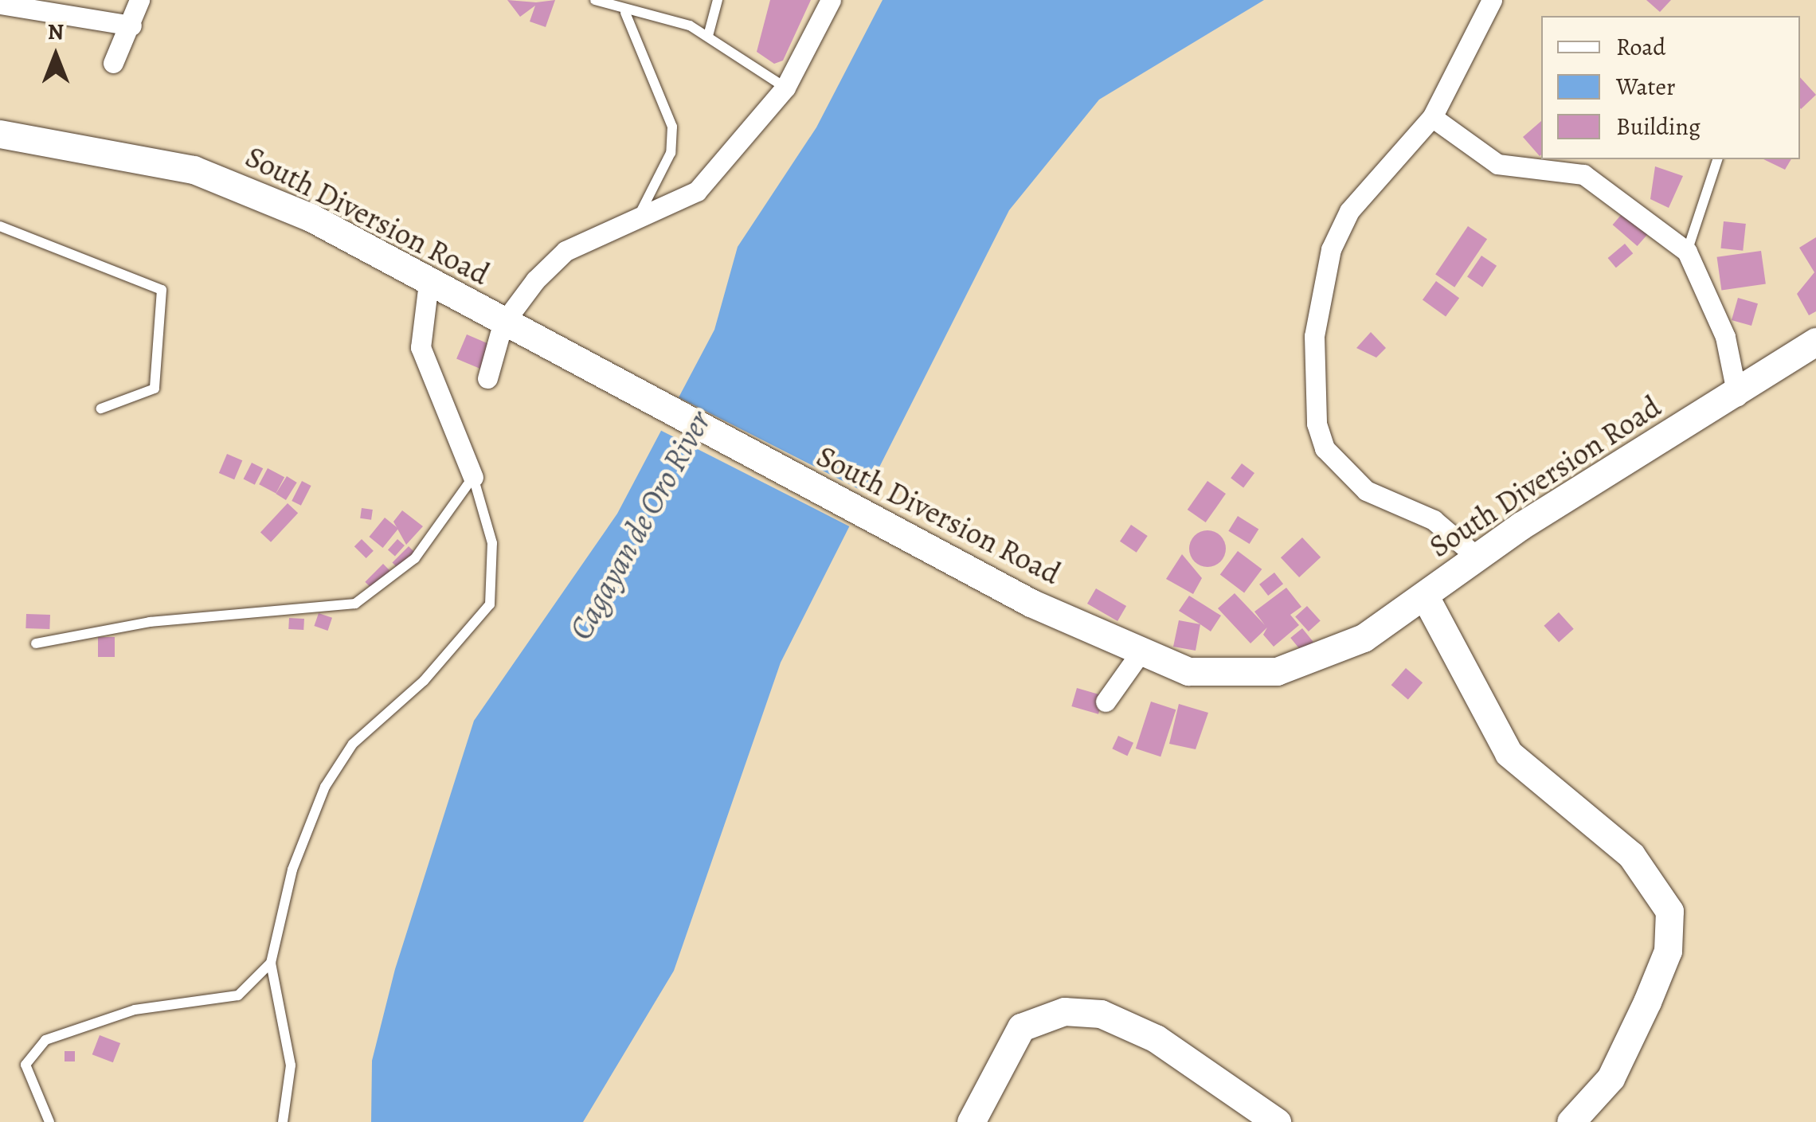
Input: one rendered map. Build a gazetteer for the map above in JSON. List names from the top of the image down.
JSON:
{
  "streets": {
    "main road": ["South Diversion Road"]
  },
  "water": ["Cagayan de Oro River"],
  "legend": ["Road", "Water", "Building"],
  "north": "top"
}
